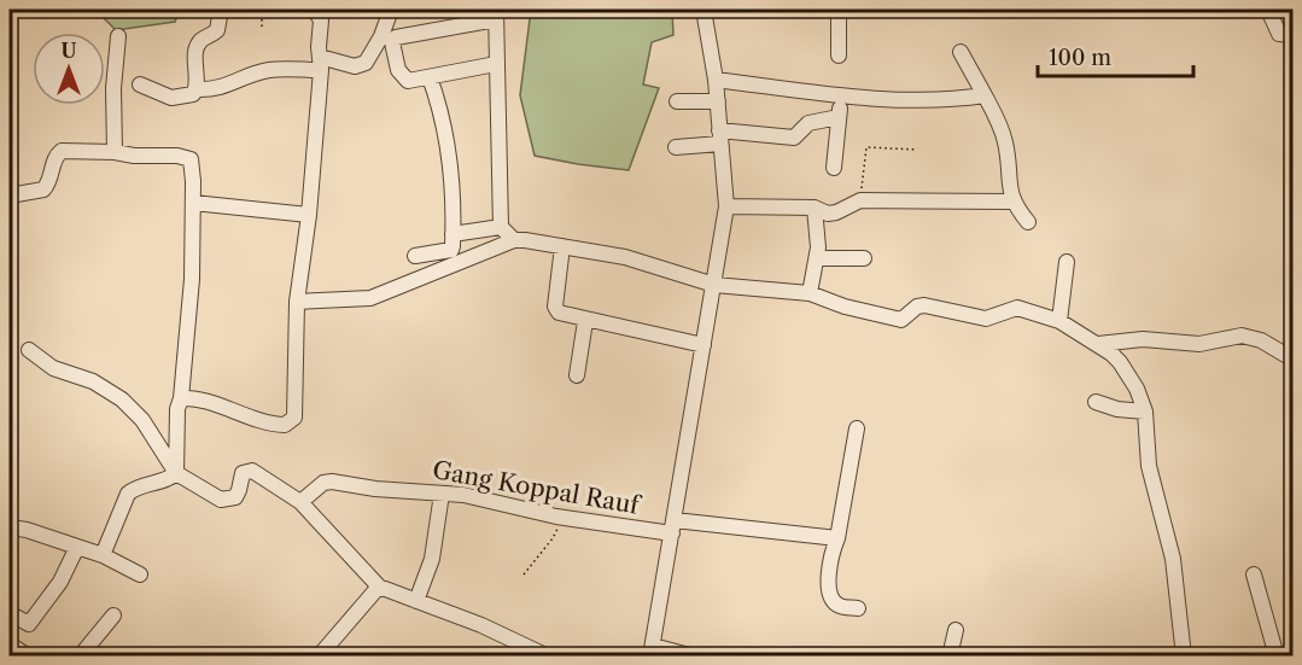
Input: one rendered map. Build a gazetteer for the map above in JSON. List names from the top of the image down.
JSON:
{
  "streets": {
    "street": ["Gang Koppal Rauf"]
  },
  "scale_bar": "100 m",
  "north": "top"
}
